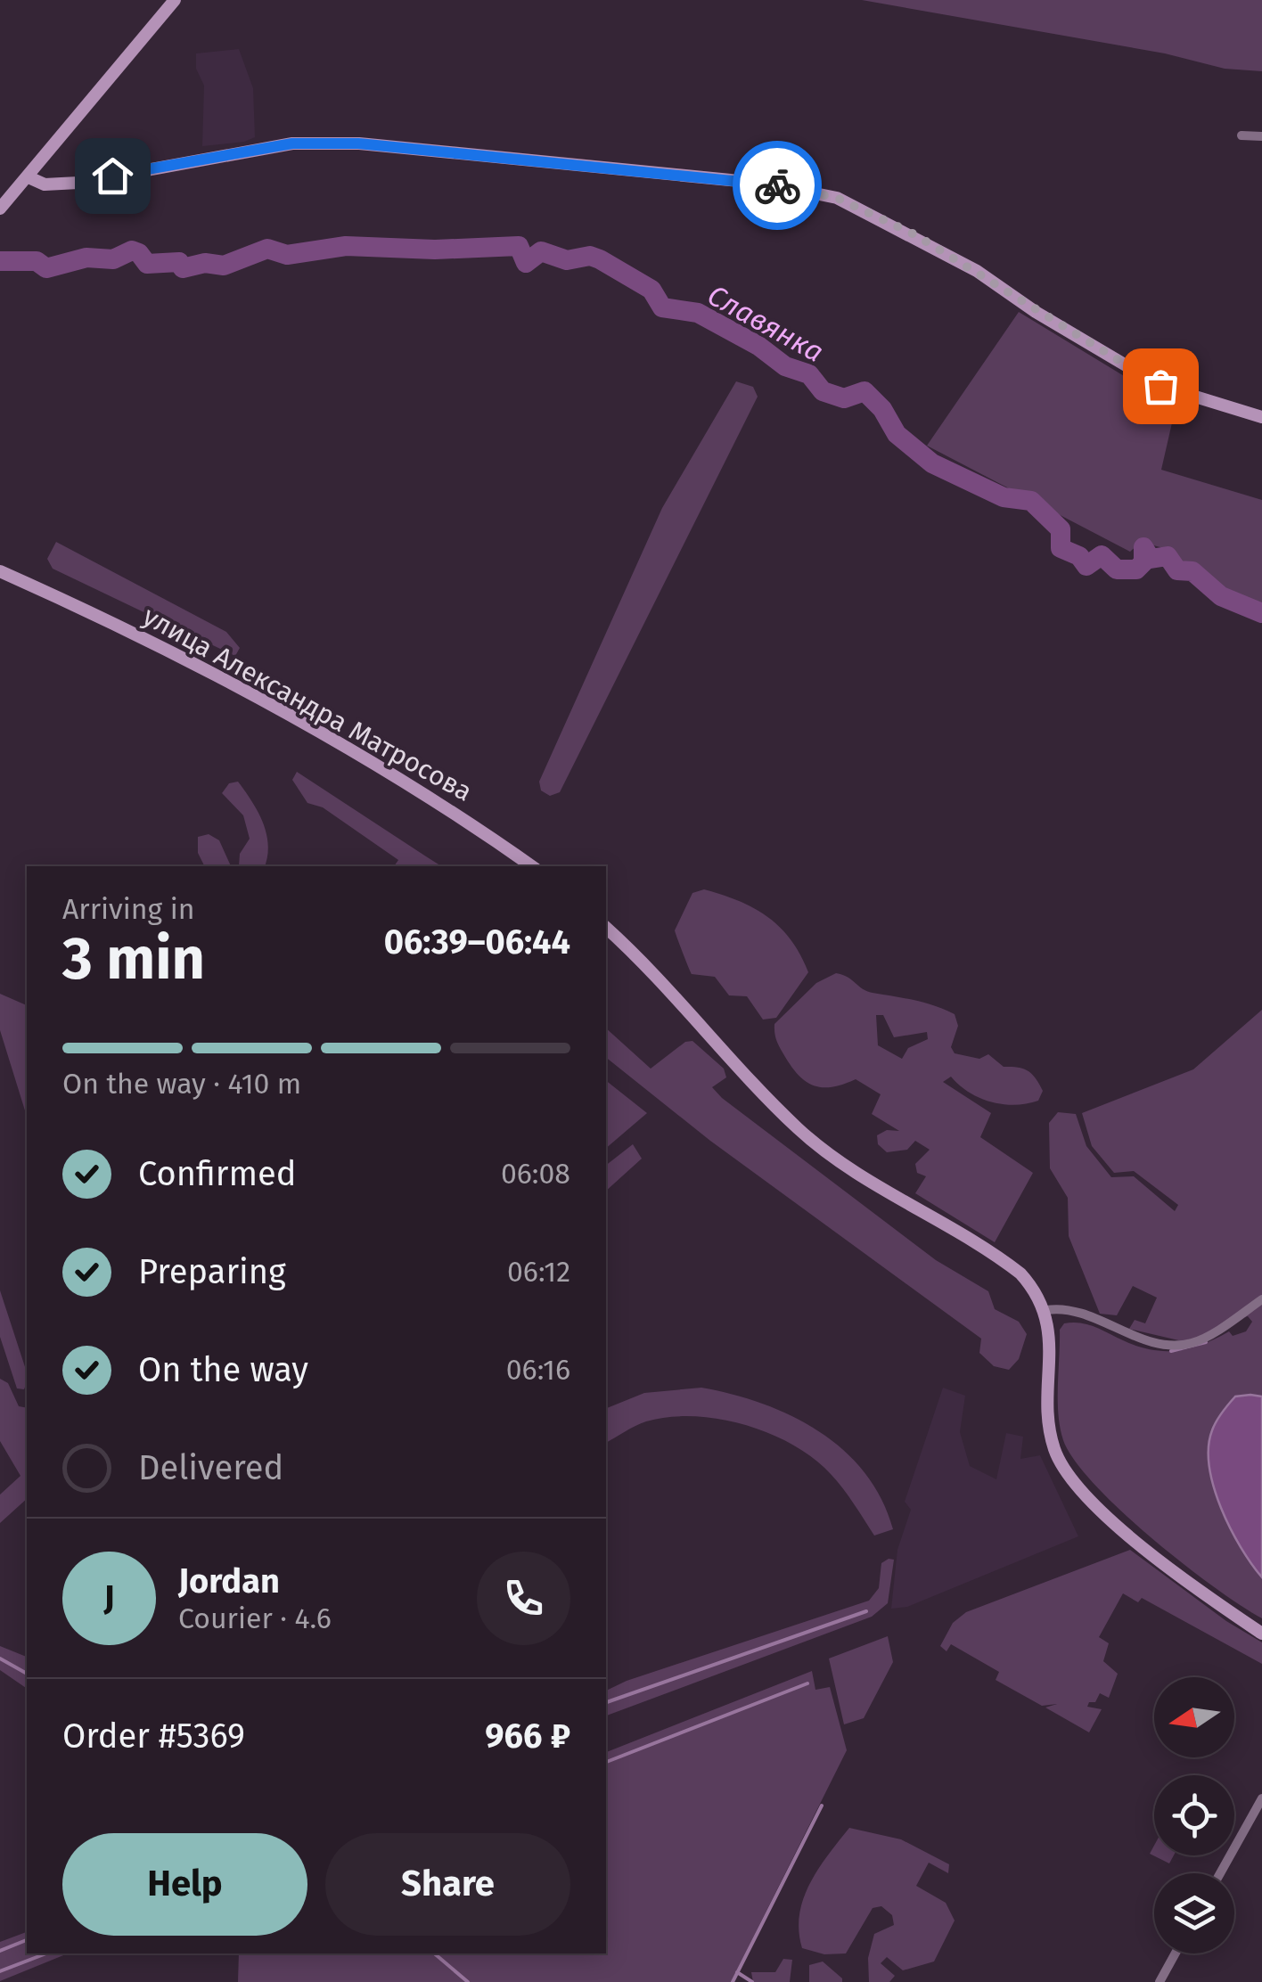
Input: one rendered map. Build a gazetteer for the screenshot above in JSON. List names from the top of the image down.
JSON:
{
  "streets": {
    "main road": ["улица Александра Матросова"]
  },
  "water": ["Славянка"],
  "north": "left",
  "page": {
    "heading": ["3 min", "Arriving in", "06:39–06:44"],
    "panel": [
      "Jordan",
      "Courier · 4.6",
      "Order #5369",
      "966 ₽"
    ],
    "bar": "On the way · 410 m",
    "list": [
      ["Confirmed", "06:08"],
      ["Preparing", "06:12"],
      ["On the way", "06:16"],
      "Delivered"
    ],
    "round": "J",
    "buttons": ["Help", "Share"]
  }
}
